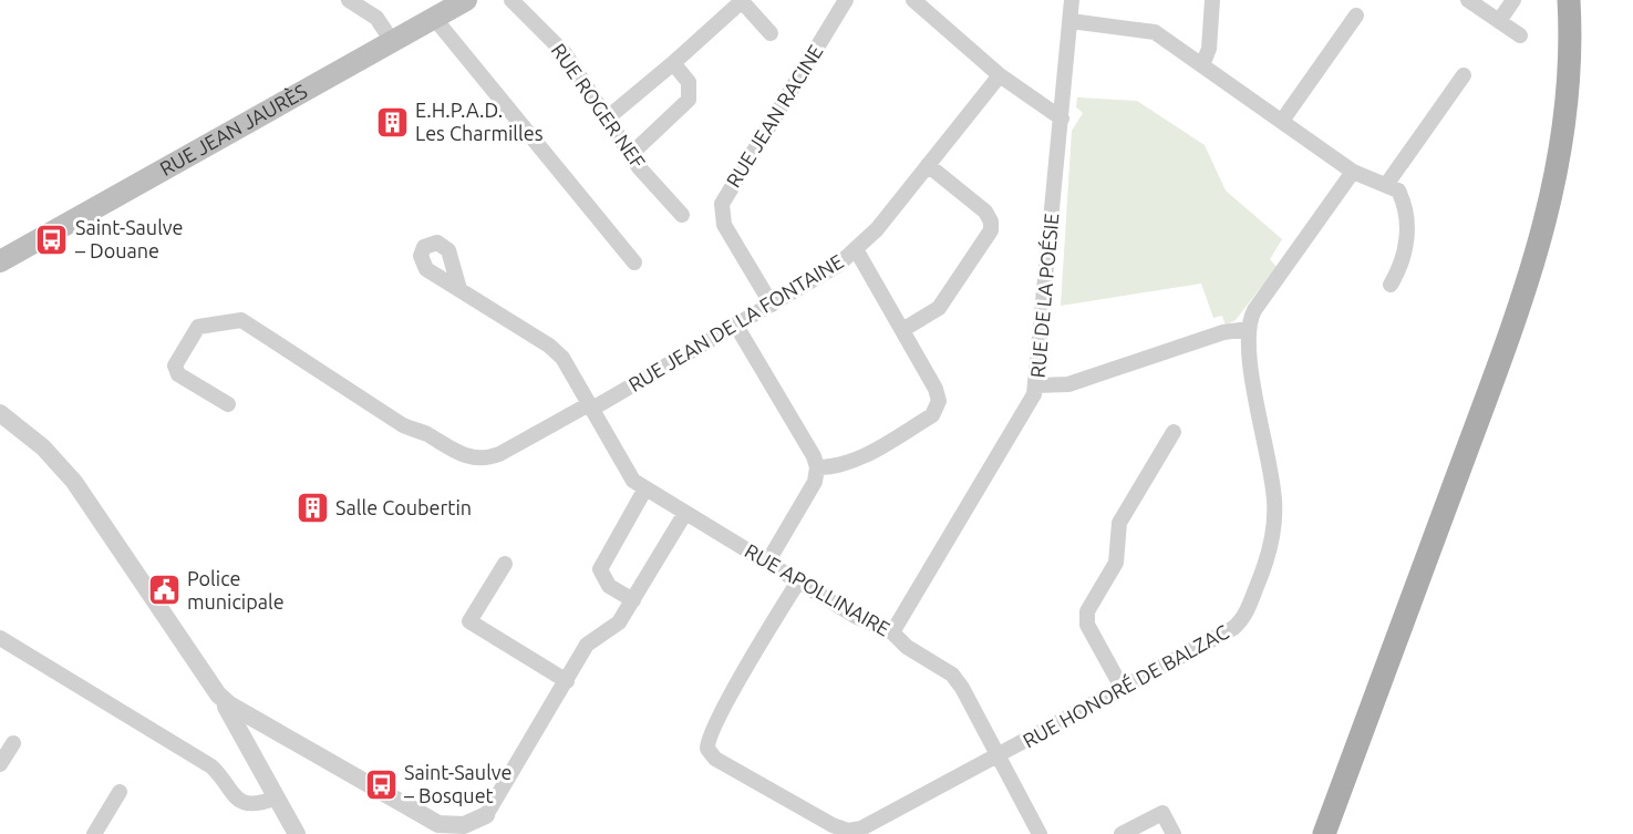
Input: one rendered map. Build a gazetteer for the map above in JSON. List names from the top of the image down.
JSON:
{
  "streets": {
    "main road": ["RUE JEAN JAURÈS"],
    "street": [
      "RUE ROGER NEF",
      "RUE JEAN RACINE",
      "RUE DE LA POÉSIE",
      "RUE JEAN DE LA FONTAINE",
      "RUE APOLLINAIRE",
      "RUE HONORÉ DE BALZAC"
    ]
  },
  "crossings": [
    ["RUE JEAN RACINE", "RUE JEAN DE LA FONTAINE"],
    ["RUE DE LA POÉSIE", "RUE APOLLINAIRE"],
    ["RUE JEAN DE LA FONTAINE", "RUE APOLLINAIRE"],
    ["RUE APOLLINAIRE", "RUE HONORÉ DE BALZAC"]
  ],
  "places": {
    "building": ["E.H.P.A.D. Les Charmilles", "Salle Coubertin"],
    "bus stop": ["Saint-Saulve – Douane", "Saint-Saulve – Bosquet"],
    "public building": ["Police municipale"]
  }
}
